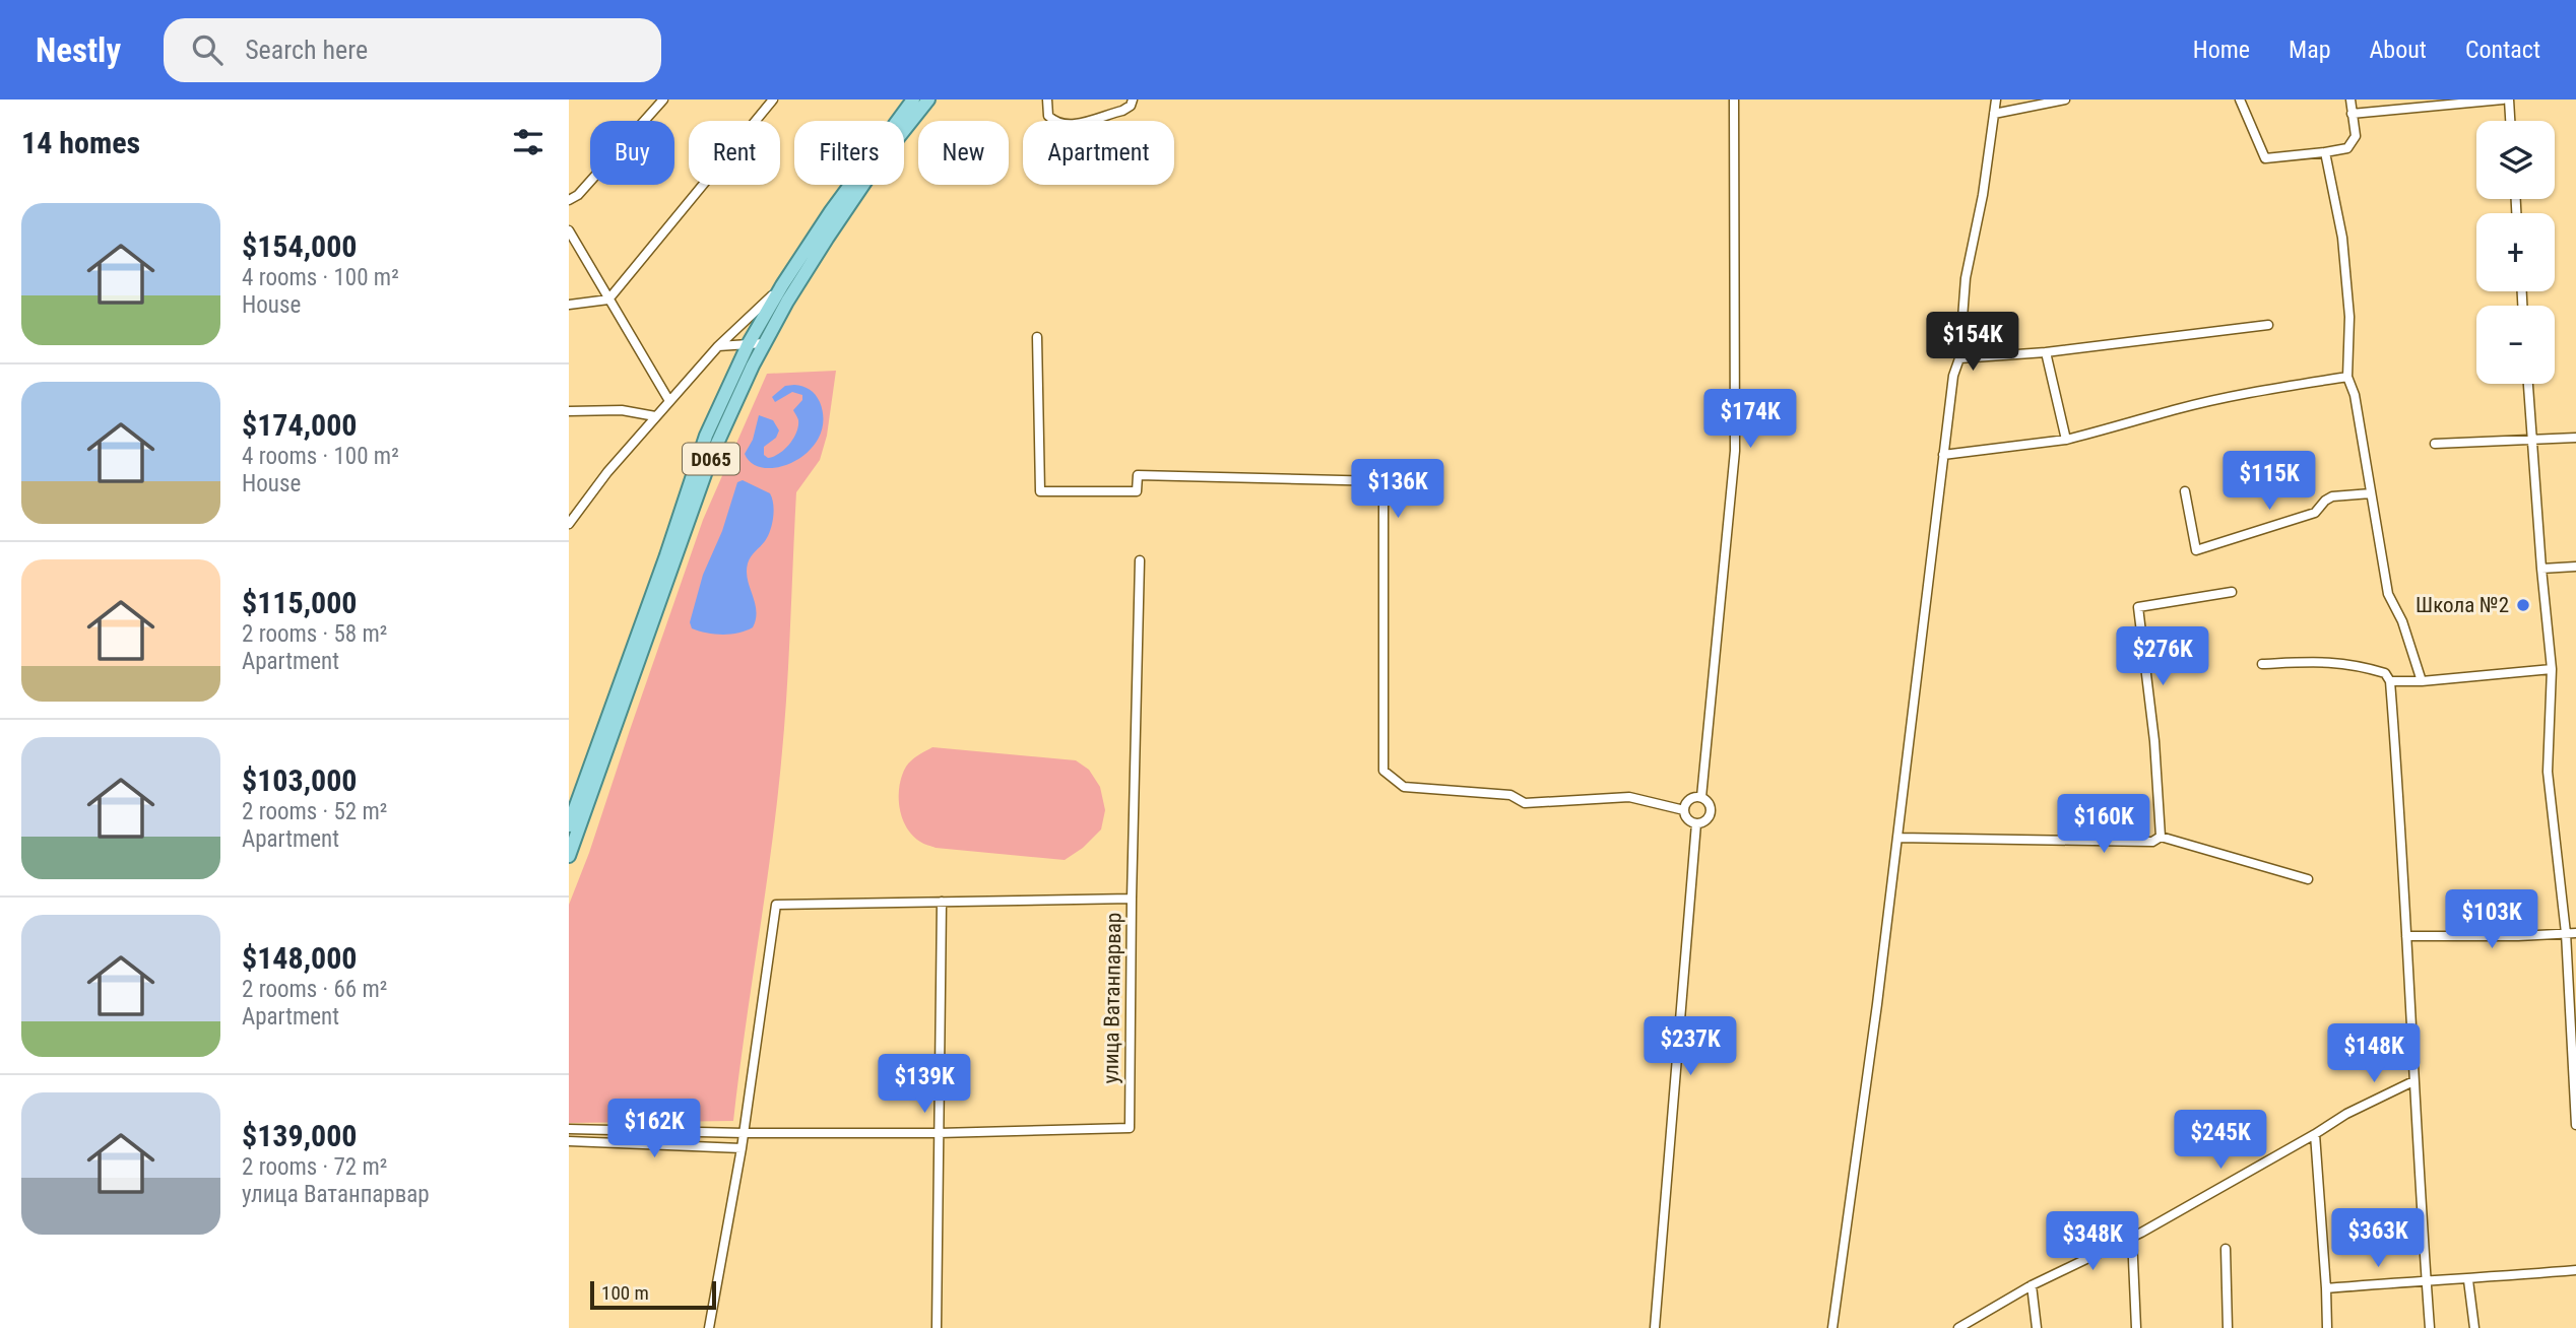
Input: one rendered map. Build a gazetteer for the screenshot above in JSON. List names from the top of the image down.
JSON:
{
  "streets": {
    "main road": ["D065"],
    "street": ["улица Ватанпарвар"]
  },
  "places": ["Школа №2"],
  "scale_bar": "100 m",
  "page": {
    "header": "Nestly",
    "search": "Search here",
    "nav": [
      "Home",
      "Map",
      "About",
      "Contact"
    ],
    "heading": "14 homes",
    "map_buttons": ["+", "−"],
    "chip": [
      "Buy",
      "Rent",
      "Filters",
      "New",
      "Apartment"
    ],
    "list": [
      {
        "name": "$154,000",
        "note": "4 rooms · 100 m² · House"
      },
      {
        "name": "$174,000",
        "note": "4 rooms · 100 m² · House"
      },
      {
        "name": "$115,000",
        "note": "2 rooms · 58 m² · Apartment"
      },
      {
        "name": "$103,000",
        "note": "2 rooms · 52 m² · Apartment"
      },
      {
        "name": "$148,000",
        "note": "2 rooms · 66 m² · Apartment"
      },
      {
        "name": "$139,000",
        "note": "2 rooms · 72 m² · улица Ватанпарвар"
      }
    ],
    "price": [
      "$154K",
      "$174K",
      "$115K",
      "$136K",
      "$276K",
      "$160K",
      "$103K",
      "$237K",
      "$148K",
      "$139K",
      "$162K",
      "$245K",
      "$363K",
      "$348K"
    ],
    "scale": "100 m"
  }
}
